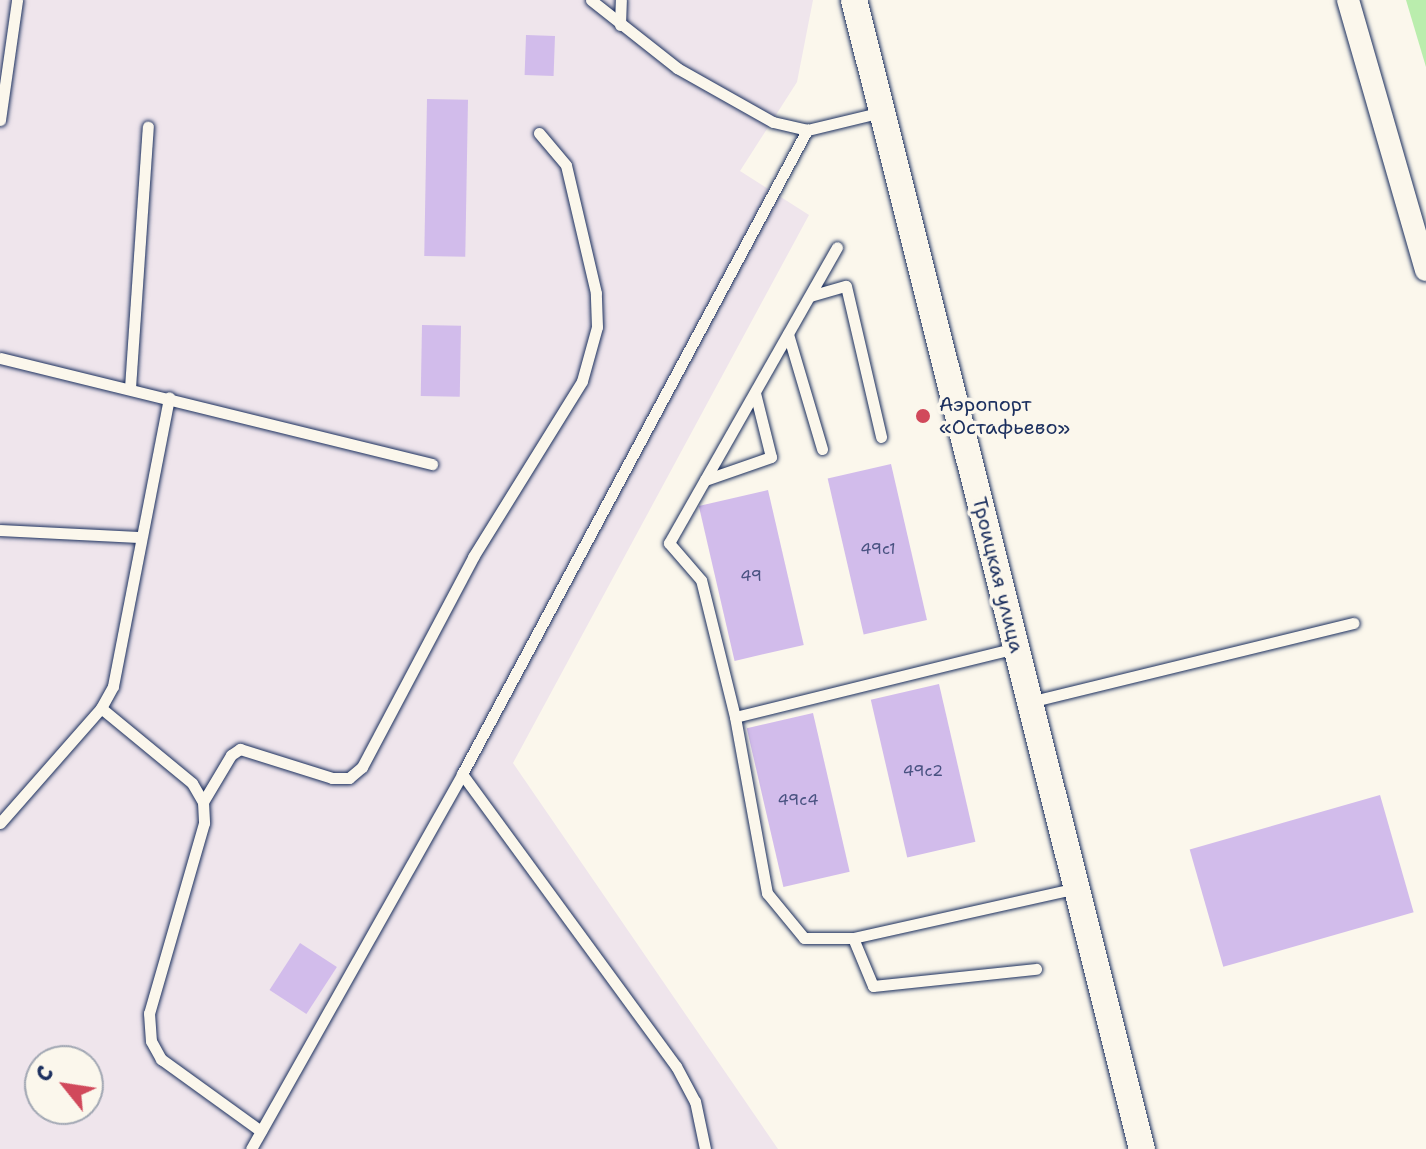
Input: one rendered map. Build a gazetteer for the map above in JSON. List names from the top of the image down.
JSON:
{
  "streets": {
    "street": ["Троицкая улица"]
  },
  "places": ["Аэропорт «Остафьево»"],
  "house_numbers": [
    "49с1",
    "49",
    "49с2",
    "49с4"
  ],
  "north": "top left"
}
